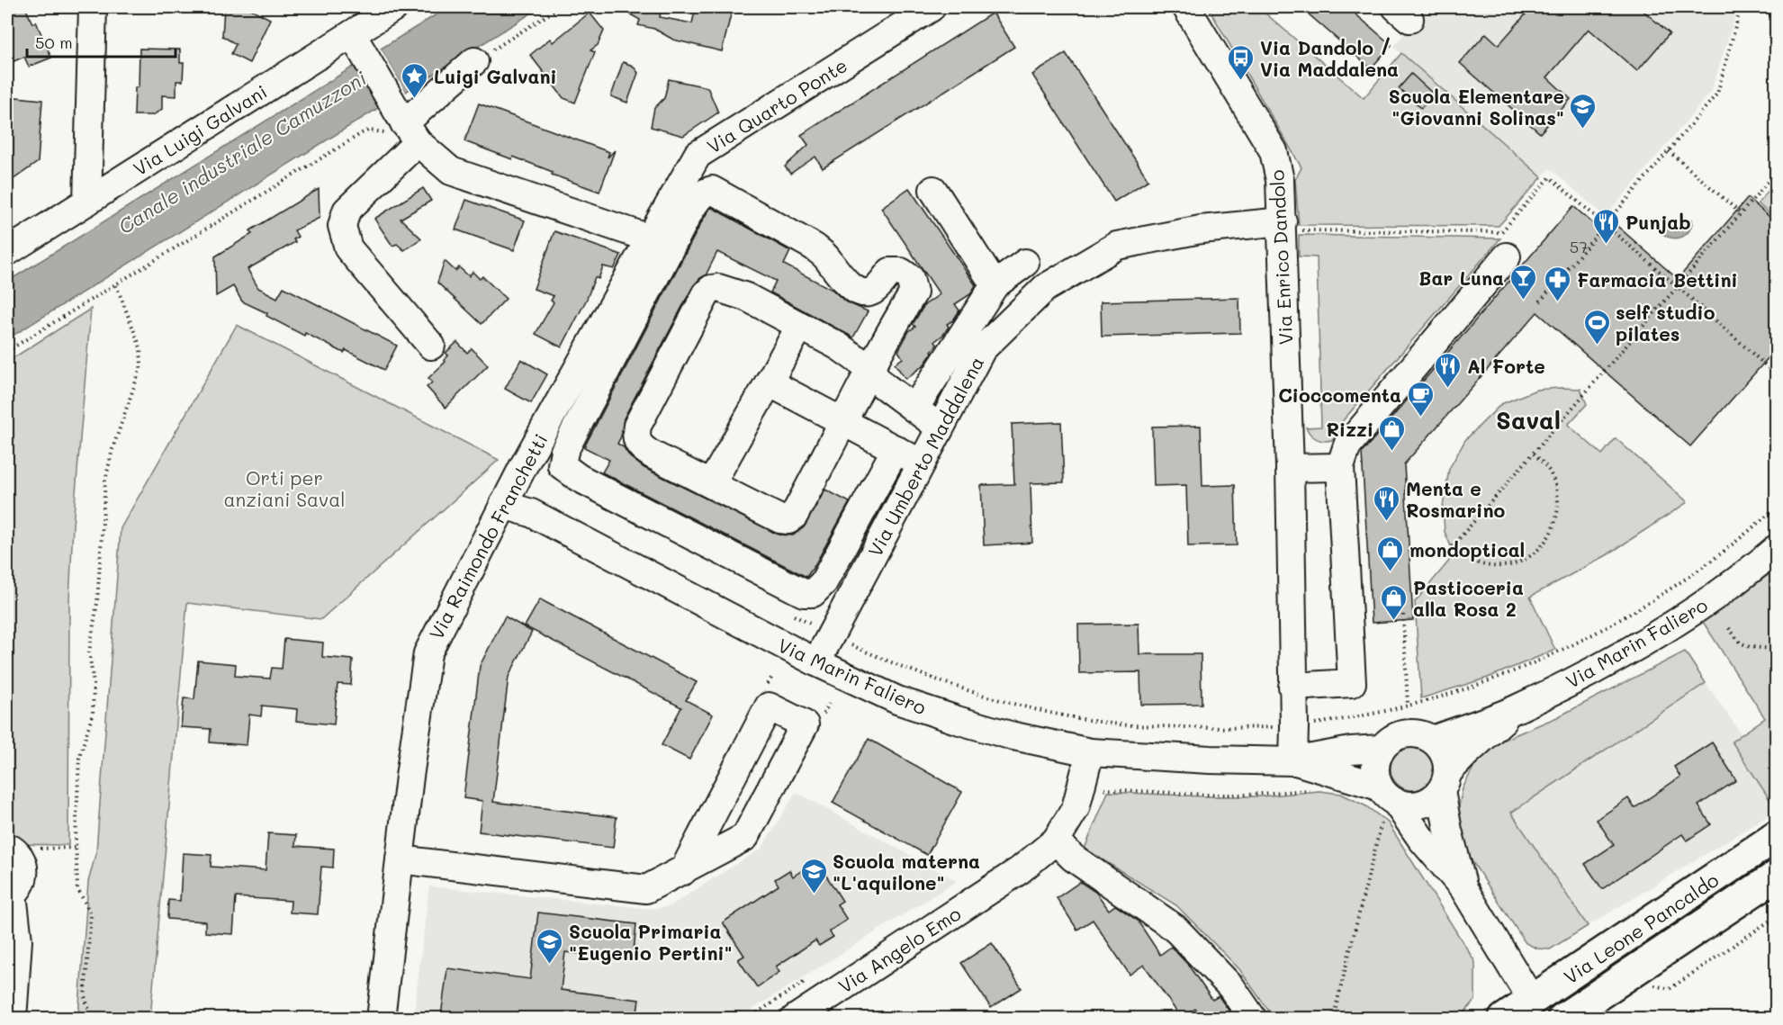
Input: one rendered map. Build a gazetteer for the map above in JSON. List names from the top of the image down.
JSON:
{
  "streets": {
    "main road": ["Via Leone Pancaldo"],
    "street": [
      "Via Quarto Ponte",
      "Via Luigi Galvani",
      "Via Enrico Dandolo",
      "Via Umberto Maddalena",
      "Via Raimondo Franchetti",
      "Via Marin Faliero",
      "Via Angelo Emo"
    ]
  },
  "crossings": [
    ["Via Quarto Ponte", "Via Raimondo Franchetti"],
    ["Via Enrico Dandolo", "Via Umberto Maddalena"],
    ["Via Enrico Dandolo", "Via Marin Faliero"],
    ["Via Umberto Maddalena", "Via Marin Faliero"],
    ["Via Raimondo Franchetti", "Via Marin Faliero"],
    ["Via Marin Faliero", "Via Angelo Emo"]
  ],
  "districts": ["Saval"],
  "water": ["Canale industriale Camuzzoni"],
  "parks": ["Orti per anziani Saval"],
  "places": {
    "bus stop": ["Via Dandolo / Via Maddalena"],
    "place": ["Luigi Galvani"],
    "school or university": ["Scuola Elementare \"Giovanni Solinas\"", "Scuola materna \"L'aquilone\"", "Scuola Primaria \"Eugenio Pertini\""],
    "restaurant": ["Punjab", "Al Forte", "Menta e Rosmarino"],
    "bar": ["Bar Luna"],
    "pharmacy": ["Farmacia Bettini"],
    "sports": ["self studio pilates"],
    "cafe": ["Cioccomenta"],
    "shop": ["Rizzi", "mondoptical", "Pasticceria alla Rosa 2"]
  },
  "house_numbers": ["57"],
  "scale_bar": "50 m"
}
